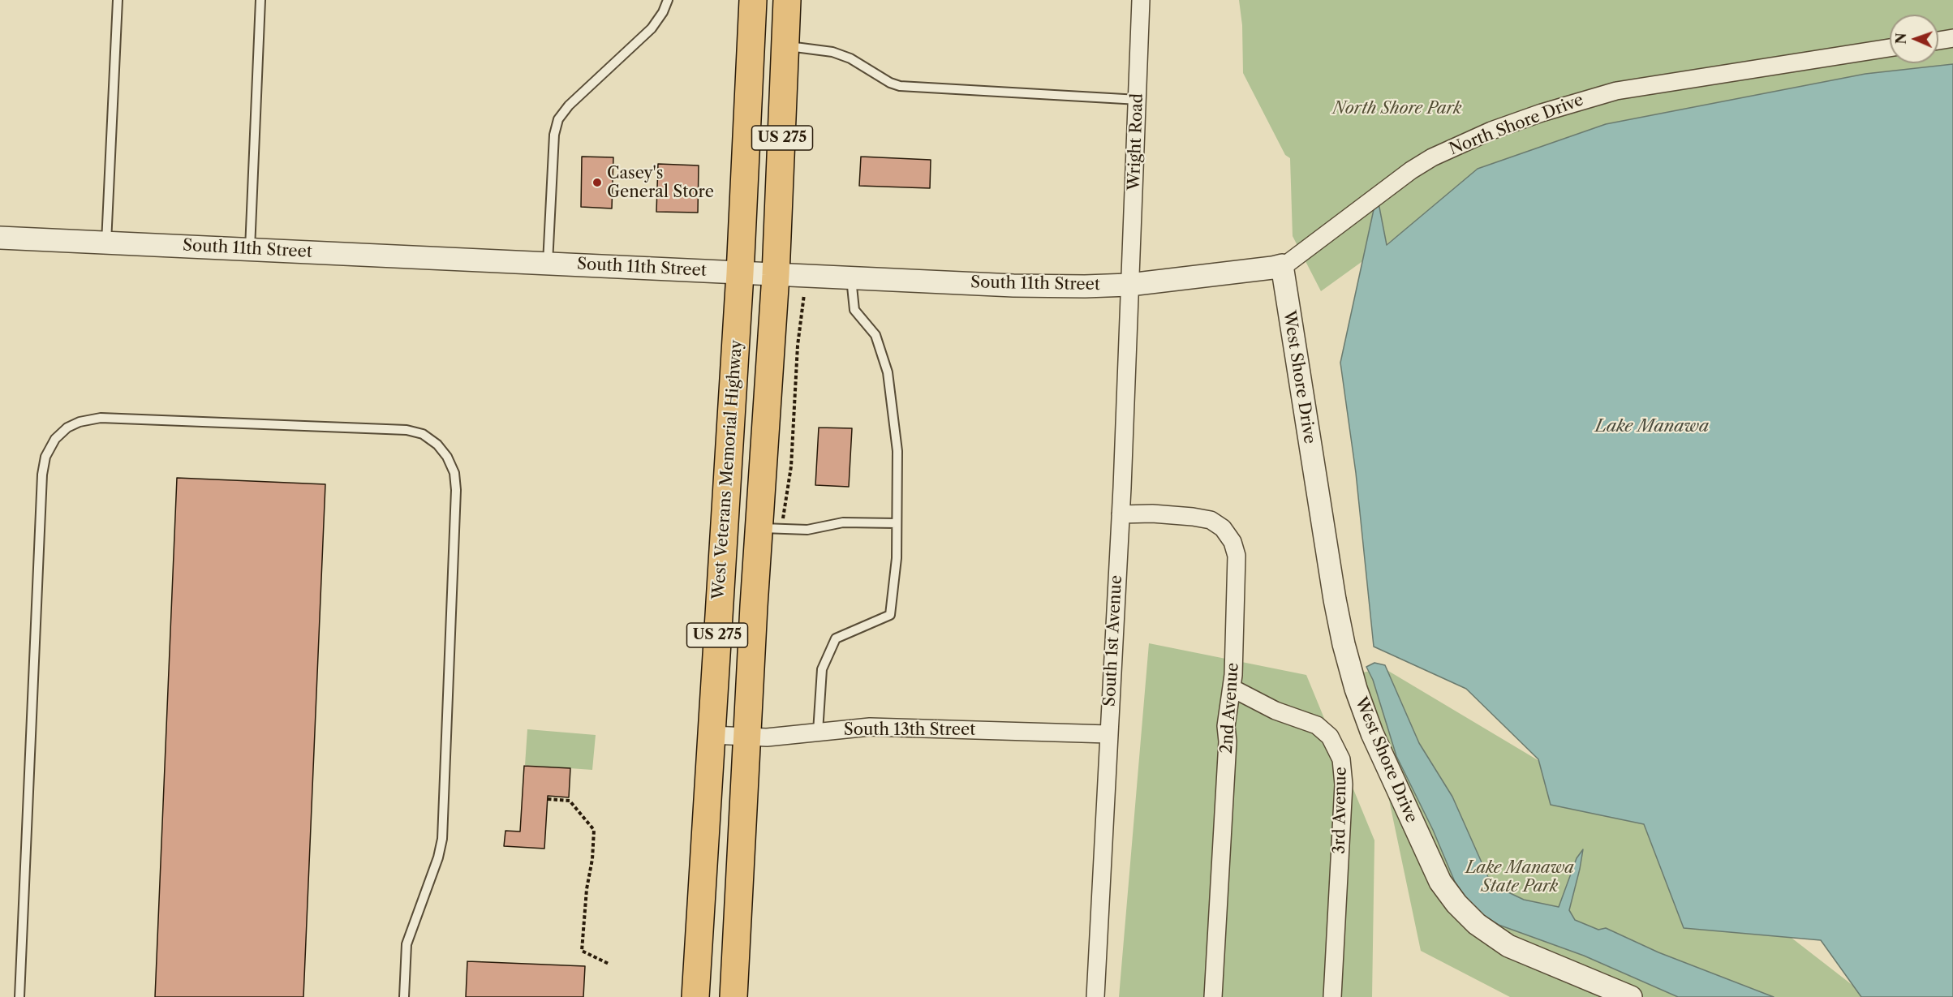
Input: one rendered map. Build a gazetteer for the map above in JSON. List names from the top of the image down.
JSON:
{
  "streets": {
    "main road": ["US 275", "West Veterans Memorial Highway"],
    "street": [
      "North Shore Drive",
      "Wright Road",
      "South 11th Street",
      "West Shore Drive",
      "South 1st Avenue",
      "2nd Avenue",
      "South 13th Street",
      "3rd Avenue"
    ]
  },
  "crossings": [
    ["North Shore Drive", "South 11th Street"],
    ["North Shore Drive", "West Shore Drive"],
    ["US 275", "South 11th Street"],
    ["US 275", "South 13th Street"],
    ["Wright Road", "South 11th Street"],
    ["Wright Road", "South 1st Avenue"],
    ["South 11th Street", "West Shore Drive"],
    ["South 11th Street", "West Veterans Memorial Highway"],
    ["South 11th Street", "South 1st Avenue"],
    ["West Veterans Memorial Highway", "South 13th Street"],
    ["South 1st Avenue", "2nd Avenue"],
    ["South 1st Avenue", "South 13th Street"],
    ["2nd Avenue", "3rd Avenue"]
  ],
  "water": ["Lake Manawa"],
  "parks": ["North Shore Park", "Lake Manawa State Park"],
  "places": ["Casey's General Store"],
  "north": "left"
}
